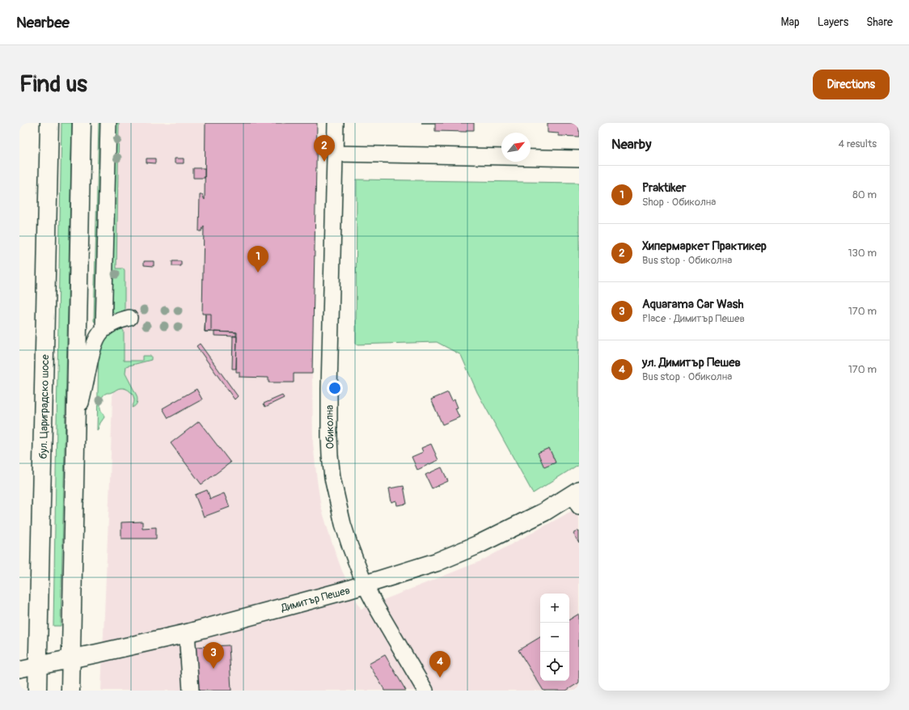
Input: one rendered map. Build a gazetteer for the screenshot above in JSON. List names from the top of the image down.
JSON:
{
  "streets": {
    "main road": ["бул. Цариградско шосе", "Димитър Пешев"],
    "street": ["Обиколна"]
  },
  "crossings": [
    ["бул. Цариградско шосе", "Димитър Пешев"],
    ["Обиколна", "Димитър Пешев"]
  ],
  "north": "top right",
  "page": {
    "header": "Nearbee",
    "nav": ["Map", "Layers", "Share"],
    "buttons": "Directions",
    "title": "Find us",
    "heading": ["Nearby", "4 results"],
    "pins": [
      "2",
      "1",
      "3",
      "4"
    ],
    "list": [
      {
        "mark": "1",
        "name": "Praktiker",
        "note": "Shop · Обиколна",
        "value": "80 m"
      },
      {
        "mark": "2",
        "name": "Хипермаркет Практикер",
        "note": "Bus stop · Обиколна",
        "value": "130 m"
      },
      {
        "mark": "3",
        "name": "Aquarama Car Wash",
        "note": "Place · Димитър Пешев",
        "value": "170 m"
      },
      {
        "mark": "4",
        "name": "ул. Димитър Пешев",
        "note": "Bus stop · Обиколна",
        "value": "170 m"
      }
    ],
    "map_buttons": ["+", "−"]
  }
}
